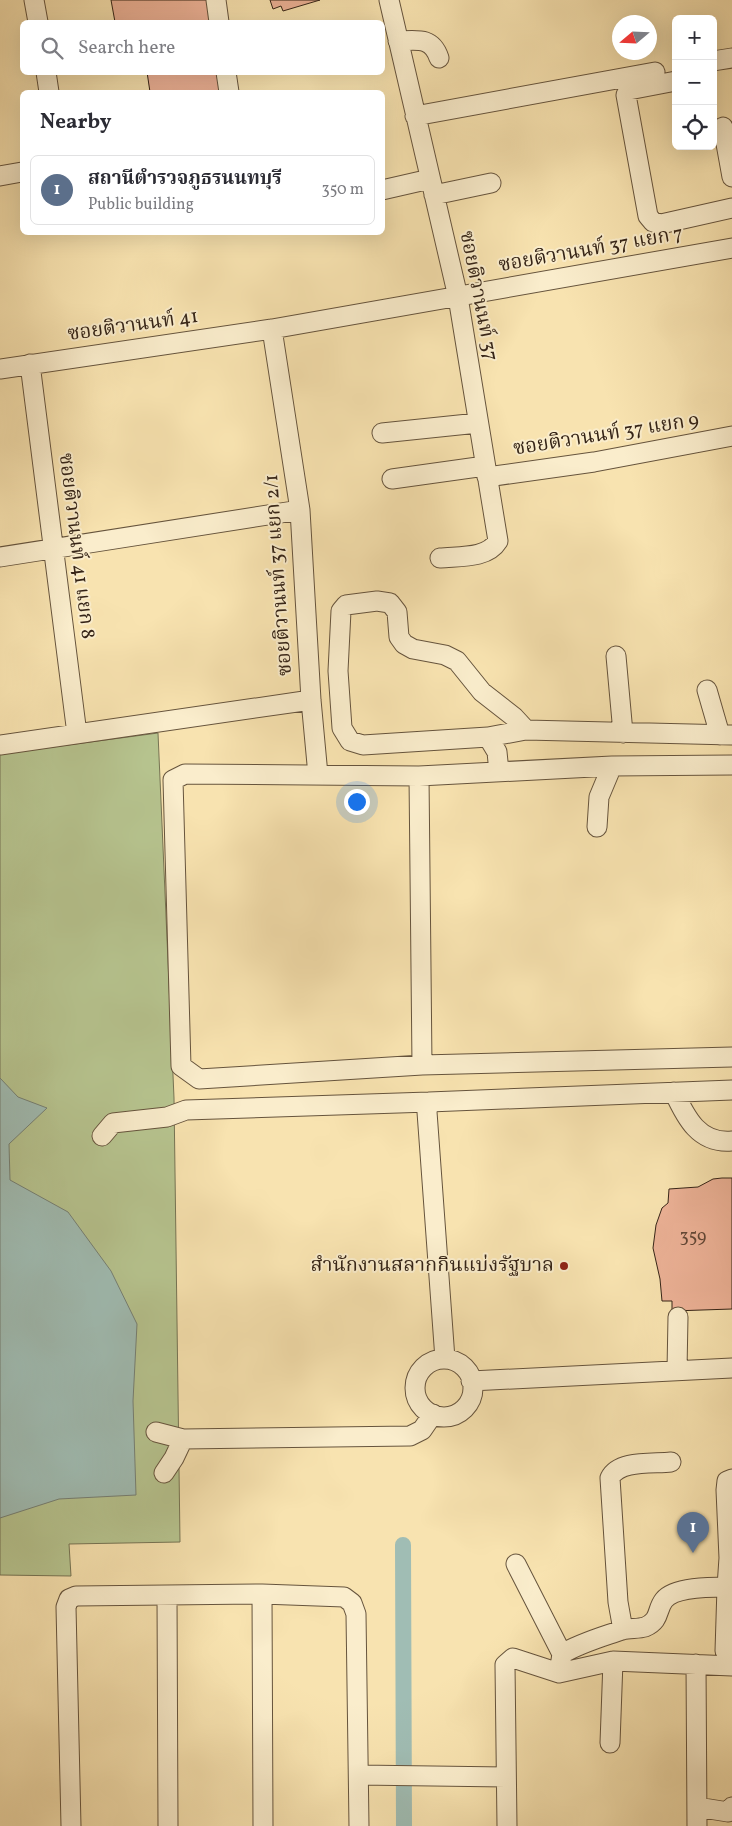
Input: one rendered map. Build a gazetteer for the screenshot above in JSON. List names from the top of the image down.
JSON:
{
  "streets": {
    "street": [
      "ซอยติวานนท์ 37 แยก 7",
      "ซอยติวานนท์ 37",
      "ซอยติวานนท์ 41",
      "ซอยติวานนท์ 37 แยก 9",
      "ซอยติวานนท์ 41 แยก 8",
      "ซอยติวานนท์ 37 แยก 2/1"
    ]
  },
  "crossings": [
    ["ซอยติวานนท์ 37 แยก 7", "ซอยติวานนท์ 37"],
    ["ซอยติวานนท์ 37 แยก 7", "ซอยติวานนท์ 41"],
    ["ซอยติวานนท์ 37 แยก 7", "ซอยติวานนท์ 37 แยก 2/1"],
    ["ซอยติวานนท์ 37", "ซอยติวานนท์ 37 แยก 9"],
    ["ซอยติวานนท์ 41", "ซอยติวานนท์ 41 แยก 8"],
    ["ซอยติวานนท์ 41", "ซอยติวานนท์ 37 แยก 2/1"]
  ],
  "places": ["สำนักงานสลากกินแบ่งรัฐบาล"],
  "house_numbers": ["359"],
  "north": "left",
  "page": {
    "map_buttons": ["+", "−"],
    "search": "Search here",
    "heading": "Nearby",
    "list": [
      {
        "mark": "1",
        "name": "สถานีตำรวจภูธรนนทบุรี",
        "note": "Public building",
        "value": "350 m"
      }
    ],
    "pins": "1"
  }
}
